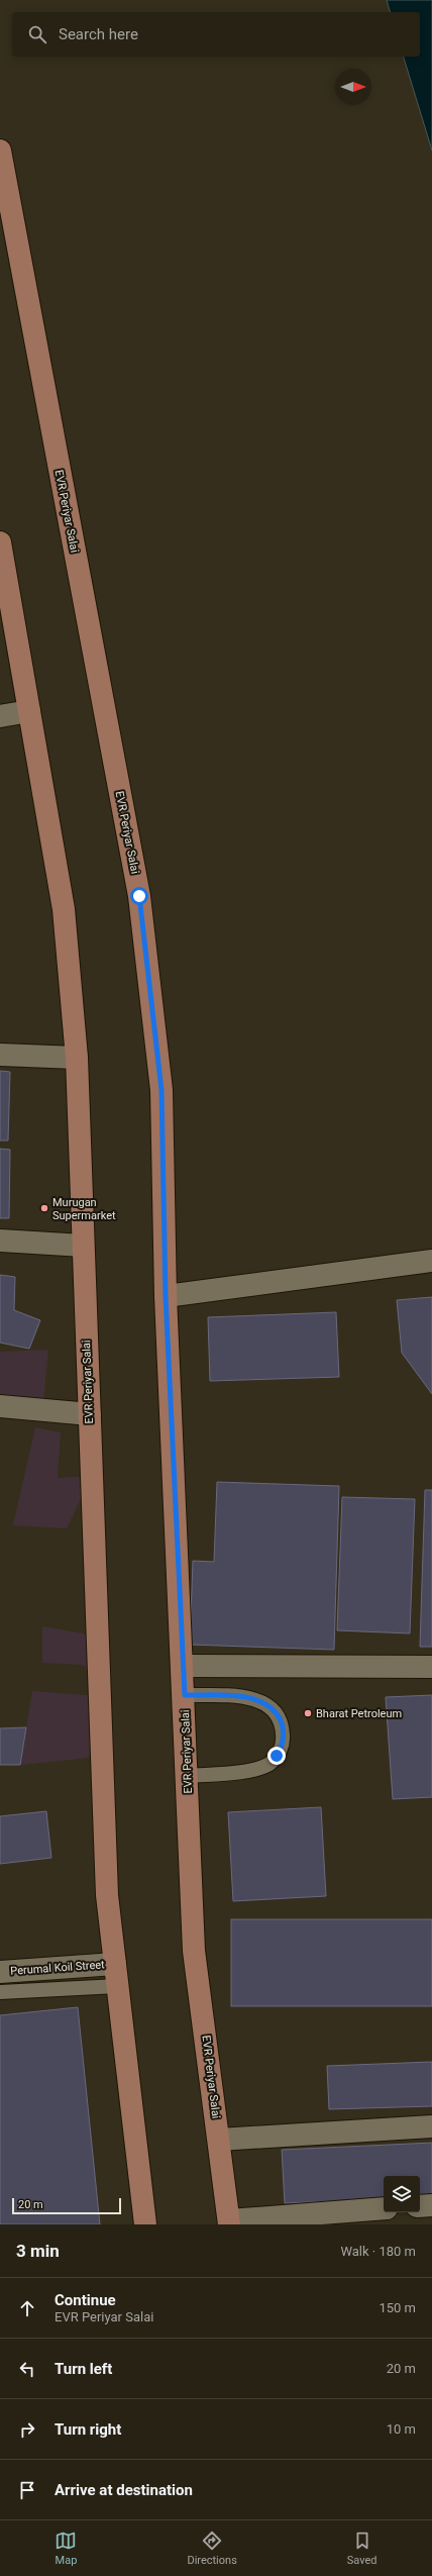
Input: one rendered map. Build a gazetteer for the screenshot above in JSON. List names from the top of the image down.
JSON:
{
  "streets": {
    "main road": ["EVR Periyar Salai"],
    "street": ["Perumal Koil Street"]
  },
  "crossings": [
    ["EVR Periyar Salai", "Perumal Koil Street"]
  ],
  "places": ["Murugan Supermarket", "Bharat Petroleum"],
  "scale_bar": "20 m",
  "north": "right",
  "page": {
    "search": "Search here",
    "scale": "20 m",
    "heading": ["3 min", "Walk · 180 m"],
    "list": [
      ["Continue", "EVR Periyar Salai", "150 m"],
      ["Turn left", "20 m"],
      ["Turn right", "10 m"],
      "Arrive at destination"
    ],
    "nav": ["Map", "Directions", "Saved"]
  }
}
